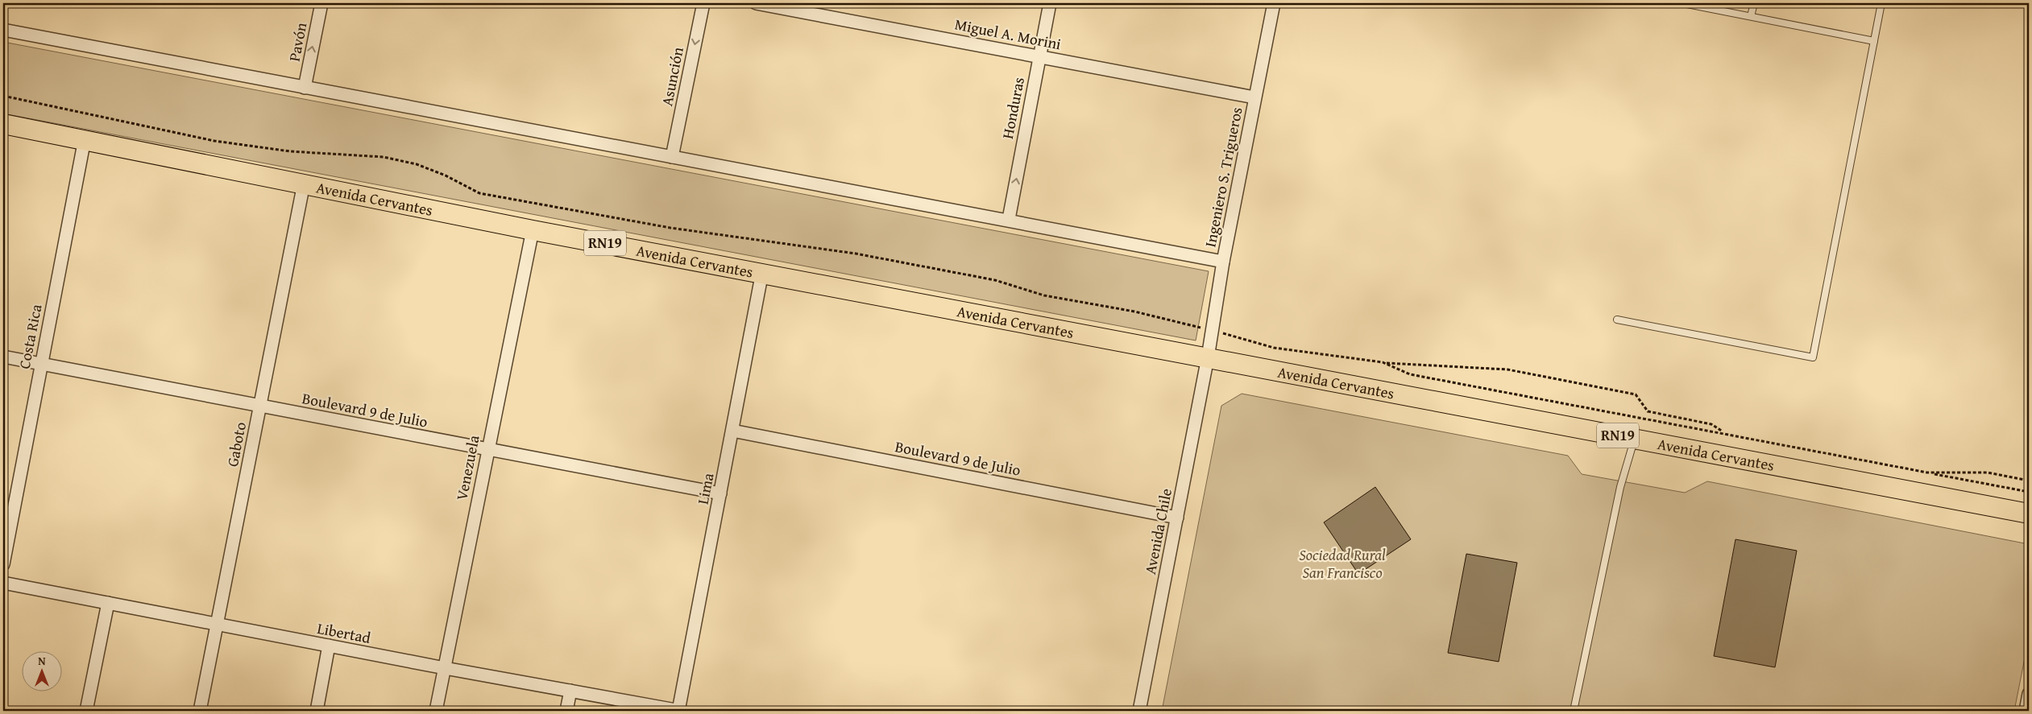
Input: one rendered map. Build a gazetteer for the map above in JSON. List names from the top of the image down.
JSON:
{
  "streets": {
    "main road": ["Avenida Cervantes", "RN19"],
    "street": [
      "Miguel A. Morini",
      "Pavón",
      "Asunción",
      "Honduras",
      "Ingeniero S. Trigueros",
      "Costa Rica",
      "Boulevard 9 de Julio",
      "Gaboto",
      "Venezuela",
      "Lima",
      "Avenida Chile",
      "Libertad"
    ]
  },
  "crossings": [
    ["Miguel A. Morini", "Honduras"],
    ["Miguel A. Morini", "Ingeniero S. Trigueros"],
    ["Ingeniero S. Trigueros", "Avenida Cervantes"],
    ["Ingeniero S. Trigueros", "Avenida Chile"],
    ["Avenida Cervantes", "Costa Rica"],
    ["Avenida Cervantes", "Gaboto"],
    ["Avenida Cervantes", "Venezuela"],
    ["Avenida Cervantes", "Lima"],
    ["Avenida Cervantes", "Avenida Chile"],
    ["Costa Rica", "Boulevard 9 de Julio"],
    ["Boulevard 9 de Julio", "Gaboto"],
    ["Boulevard 9 de Julio", "Venezuela"],
    ["Boulevard 9 de Julio", "Lima"],
    ["Boulevard 9 de Julio", "Avenida Chile"],
    ["Gaboto", "Libertad"],
    ["Venezuela", "Libertad"],
    ["Lima", "Libertad"]
  ],
  "one_way": ["Pavón", "Asunción", "Honduras"],
  "parks": ["Sociedad Rural San Francisco"],
  "north": "top"
}
